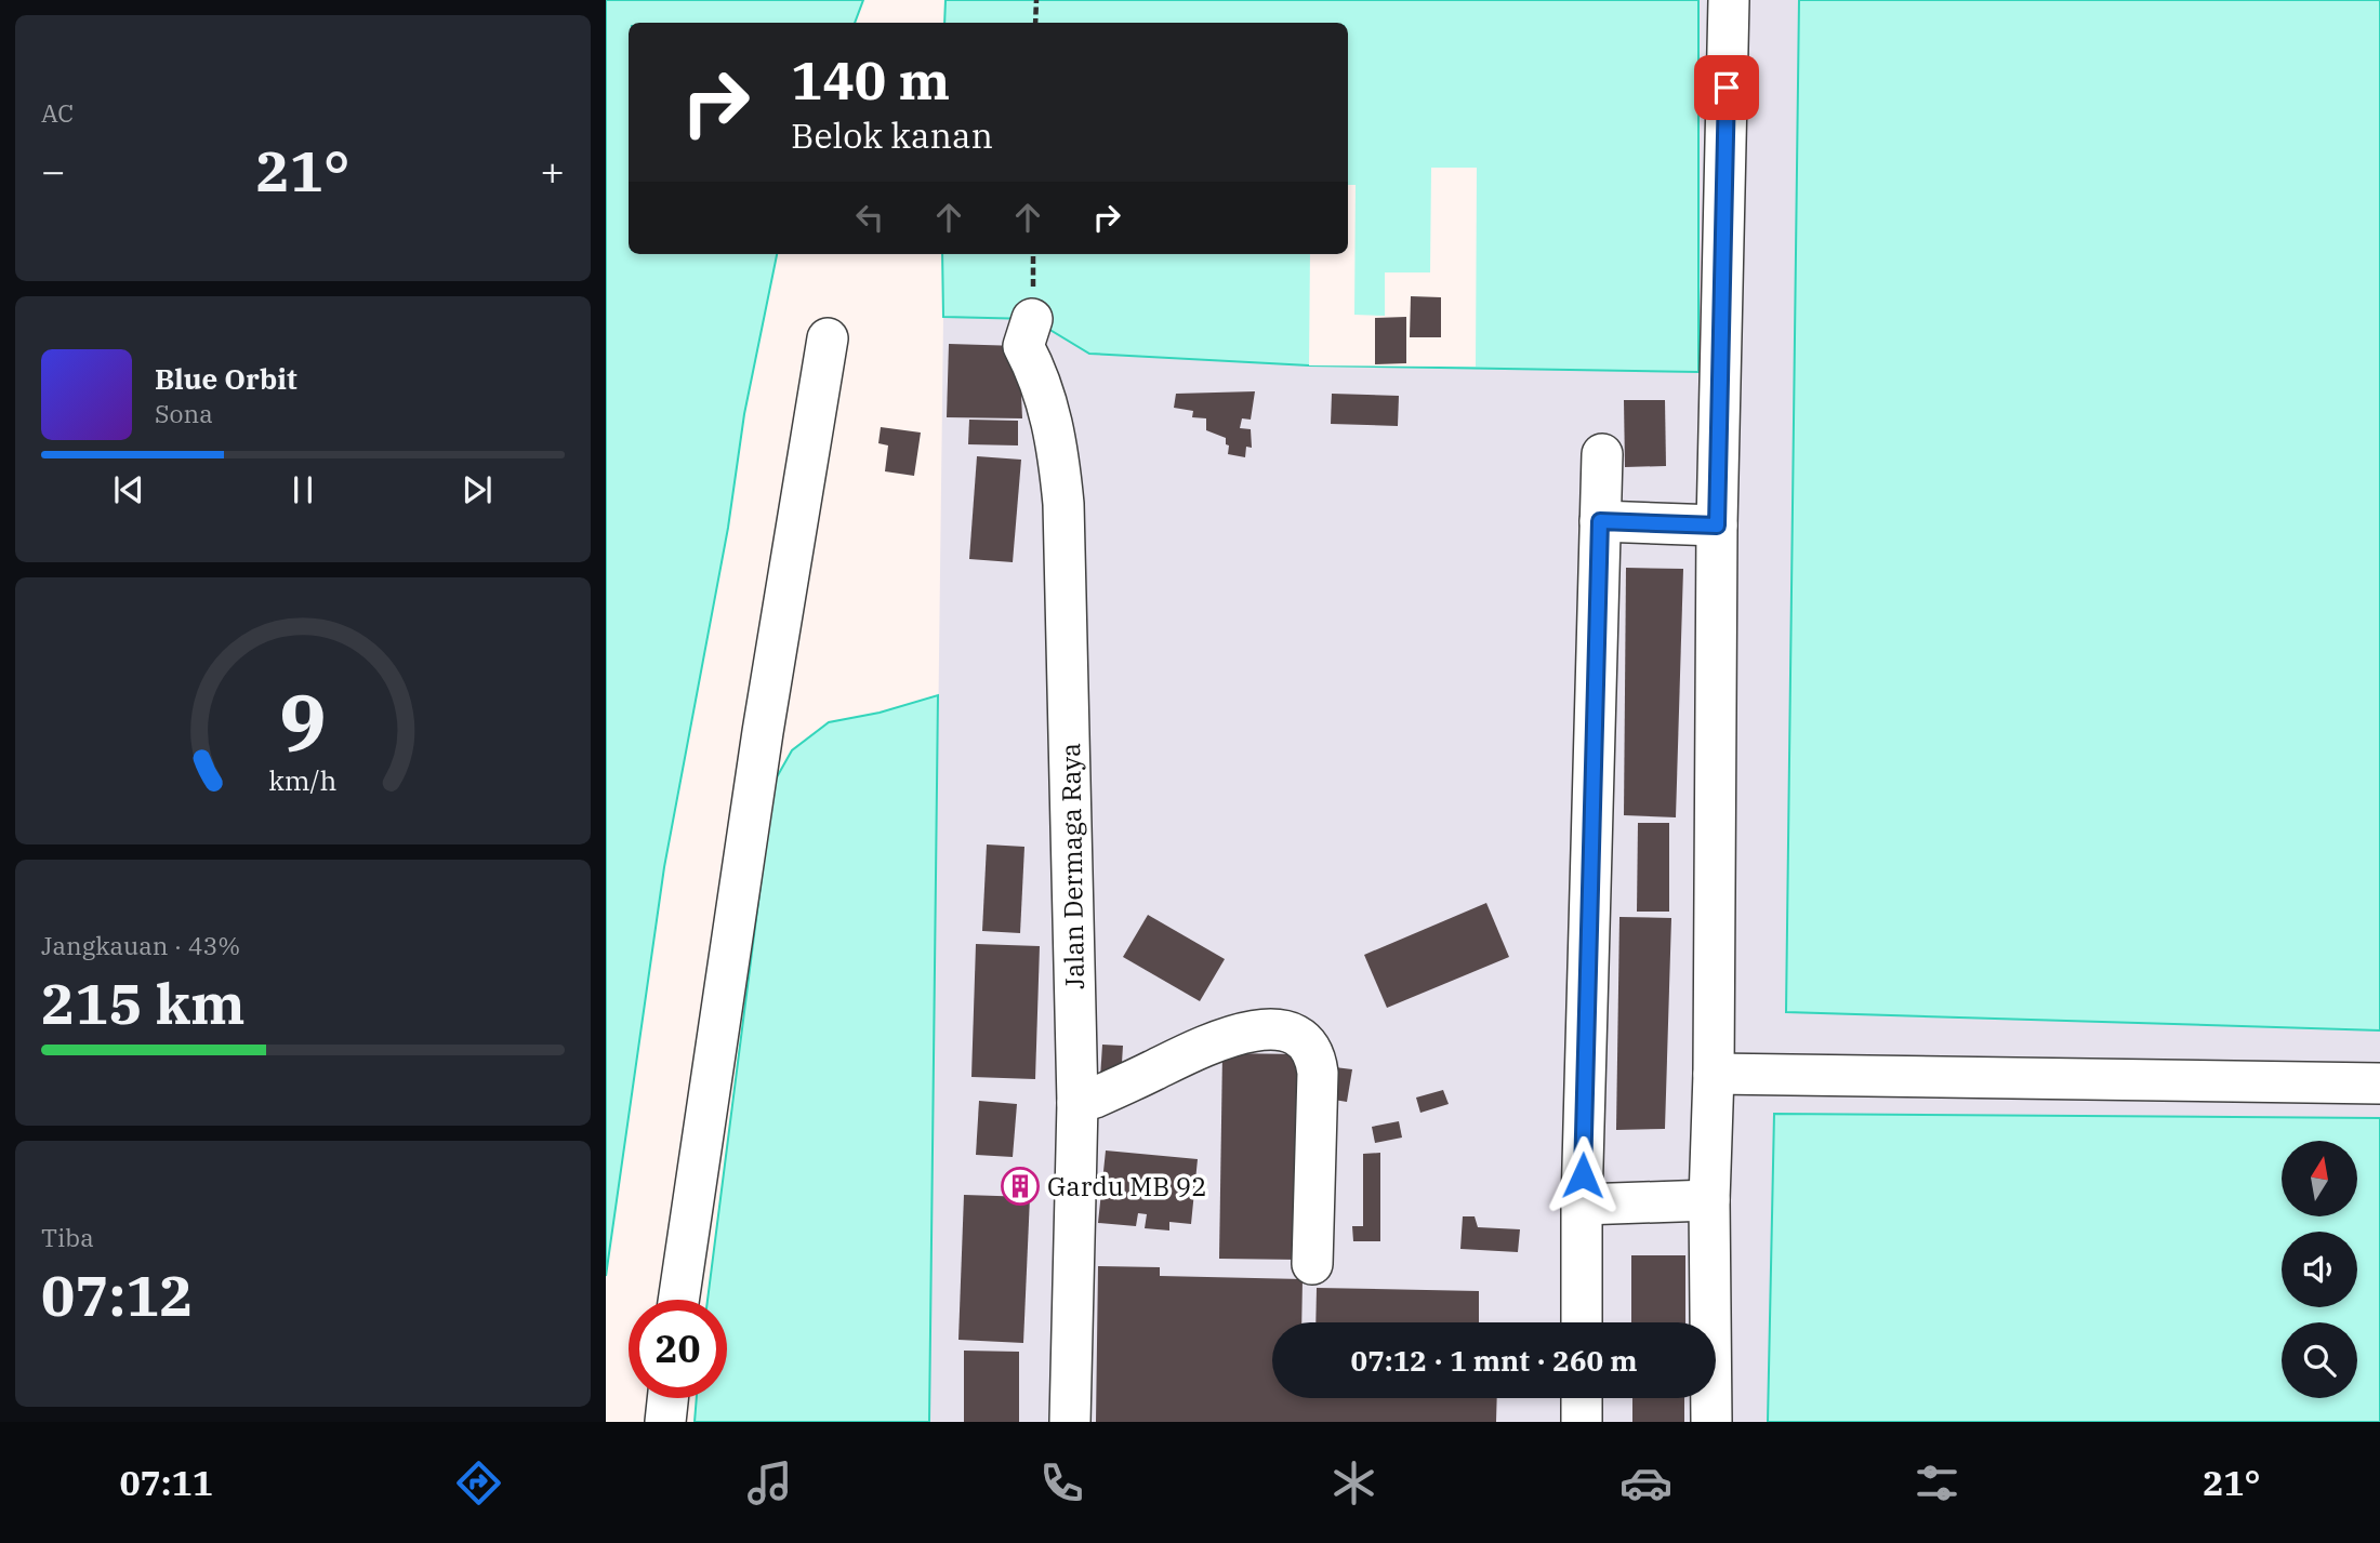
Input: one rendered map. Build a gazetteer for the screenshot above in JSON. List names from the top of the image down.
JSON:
{
  "streets": {
    "street": ["Jalan Dermaga Raya"]
  },
  "places": {
    "building": ["Gardu MB 92"]
  },
  "north": "top",
  "page": {
    "tile": [
      "AC",
      ["Jangkauan · 43%", "215 km"],
      ["Tiba", "07:12"]
    ],
    "turn": ["140 m", "Belok kanan"],
    "heat": ["−", "21°", "+"],
    "song": ["Blue Orbit", "Sona"],
    "limit": "20",
    "trip": "07:12 · 1 mnt · 260 m",
    "tabs": ["07:11", "21°"],
    "gauge": ["9", "km/h"]
  }
}
